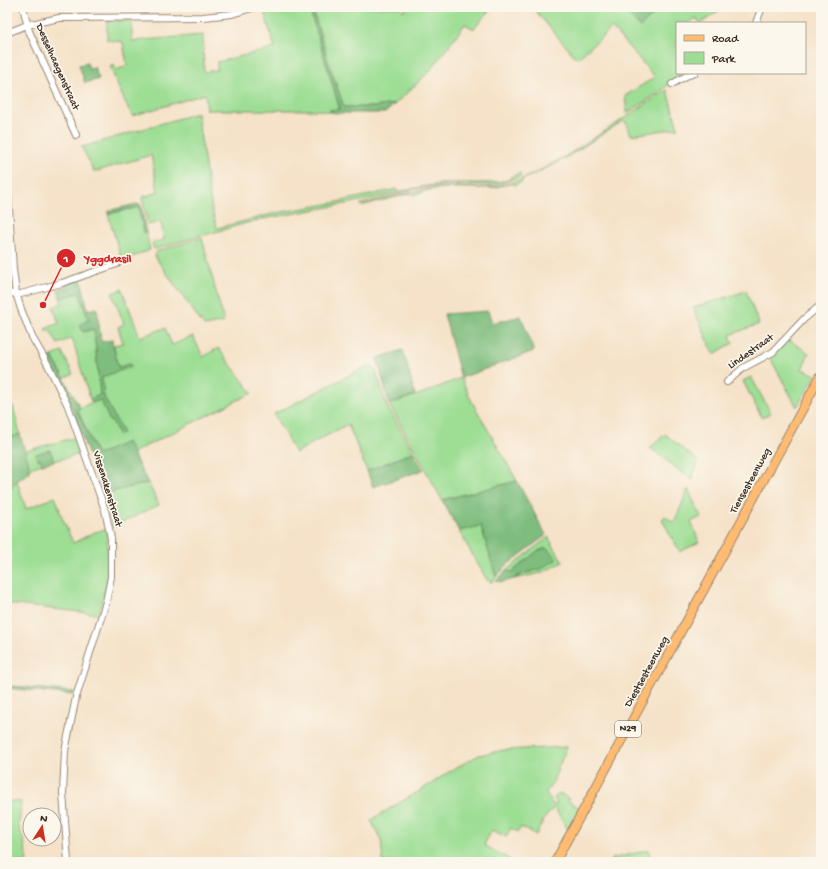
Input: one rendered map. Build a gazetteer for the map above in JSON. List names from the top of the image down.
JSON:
{
  "streets": {
    "main road": ["Tiensesteenweg", "Diestsesteenweg", "N29"],
    "street": ["Desselhaegenstraat", "Lindestraat", "Vissenakenstraat"]
  },
  "crossings": [
    ["Tiensesteenweg", "Diestsesteenweg"]
  ],
  "places": ["Yggdrasil"],
  "legend": ["Road", "Park"],
  "north": "top"
}
